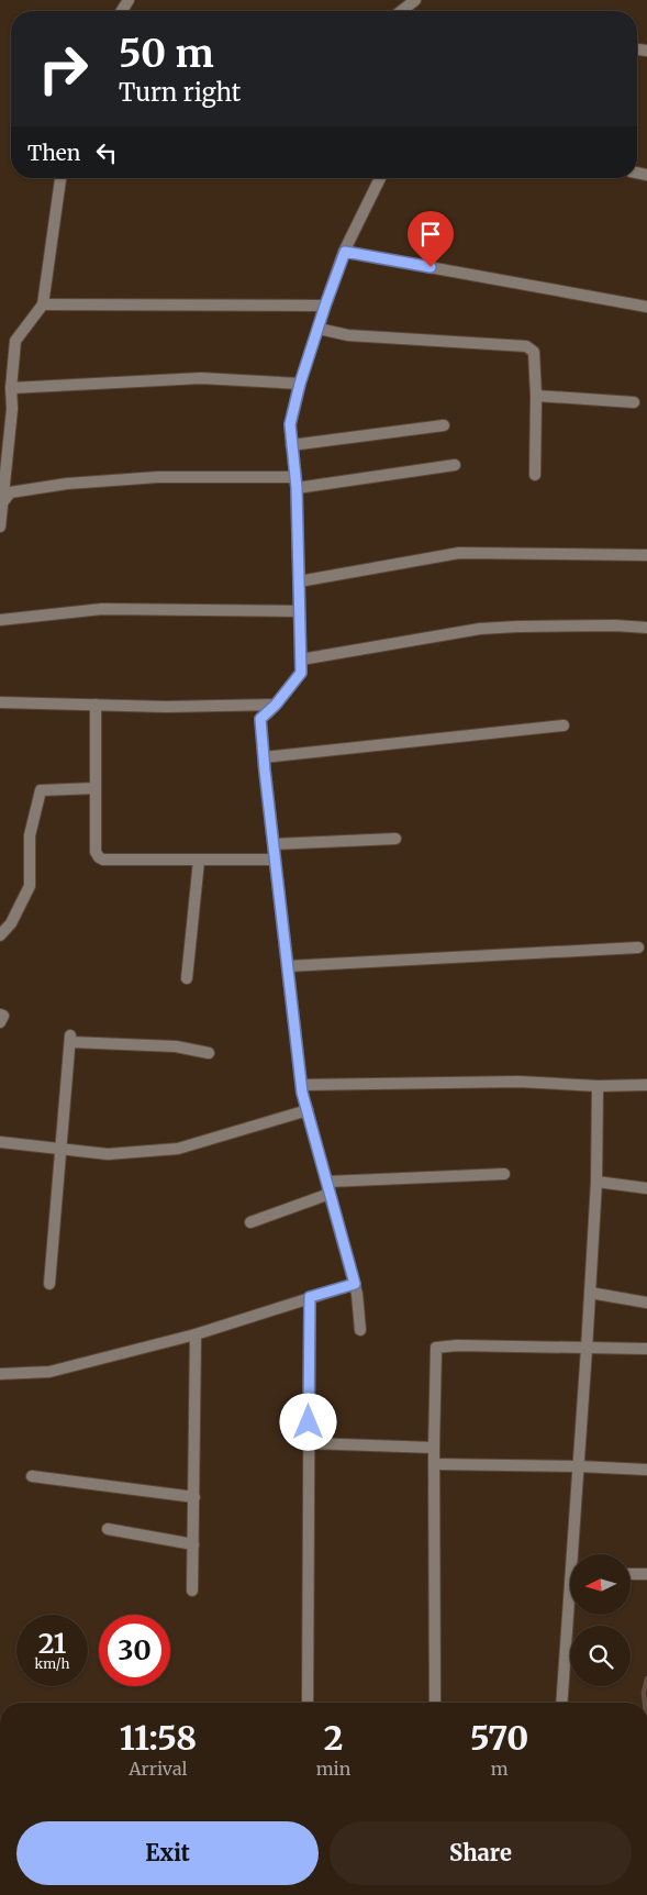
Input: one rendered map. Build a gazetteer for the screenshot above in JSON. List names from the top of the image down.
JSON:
{
  "north": "left",
  "page": {
    "turn": ["50 m", "Turn right"],
    "then": "Then",
    "speed": "21 km/h",
    "limit": "30",
    "eta": [
      "11:58",
      "Arrival",
      "2",
      "min",
      "570",
      "m"
    ],
    "buttons": ["Exit", "Share"]
  }
}
